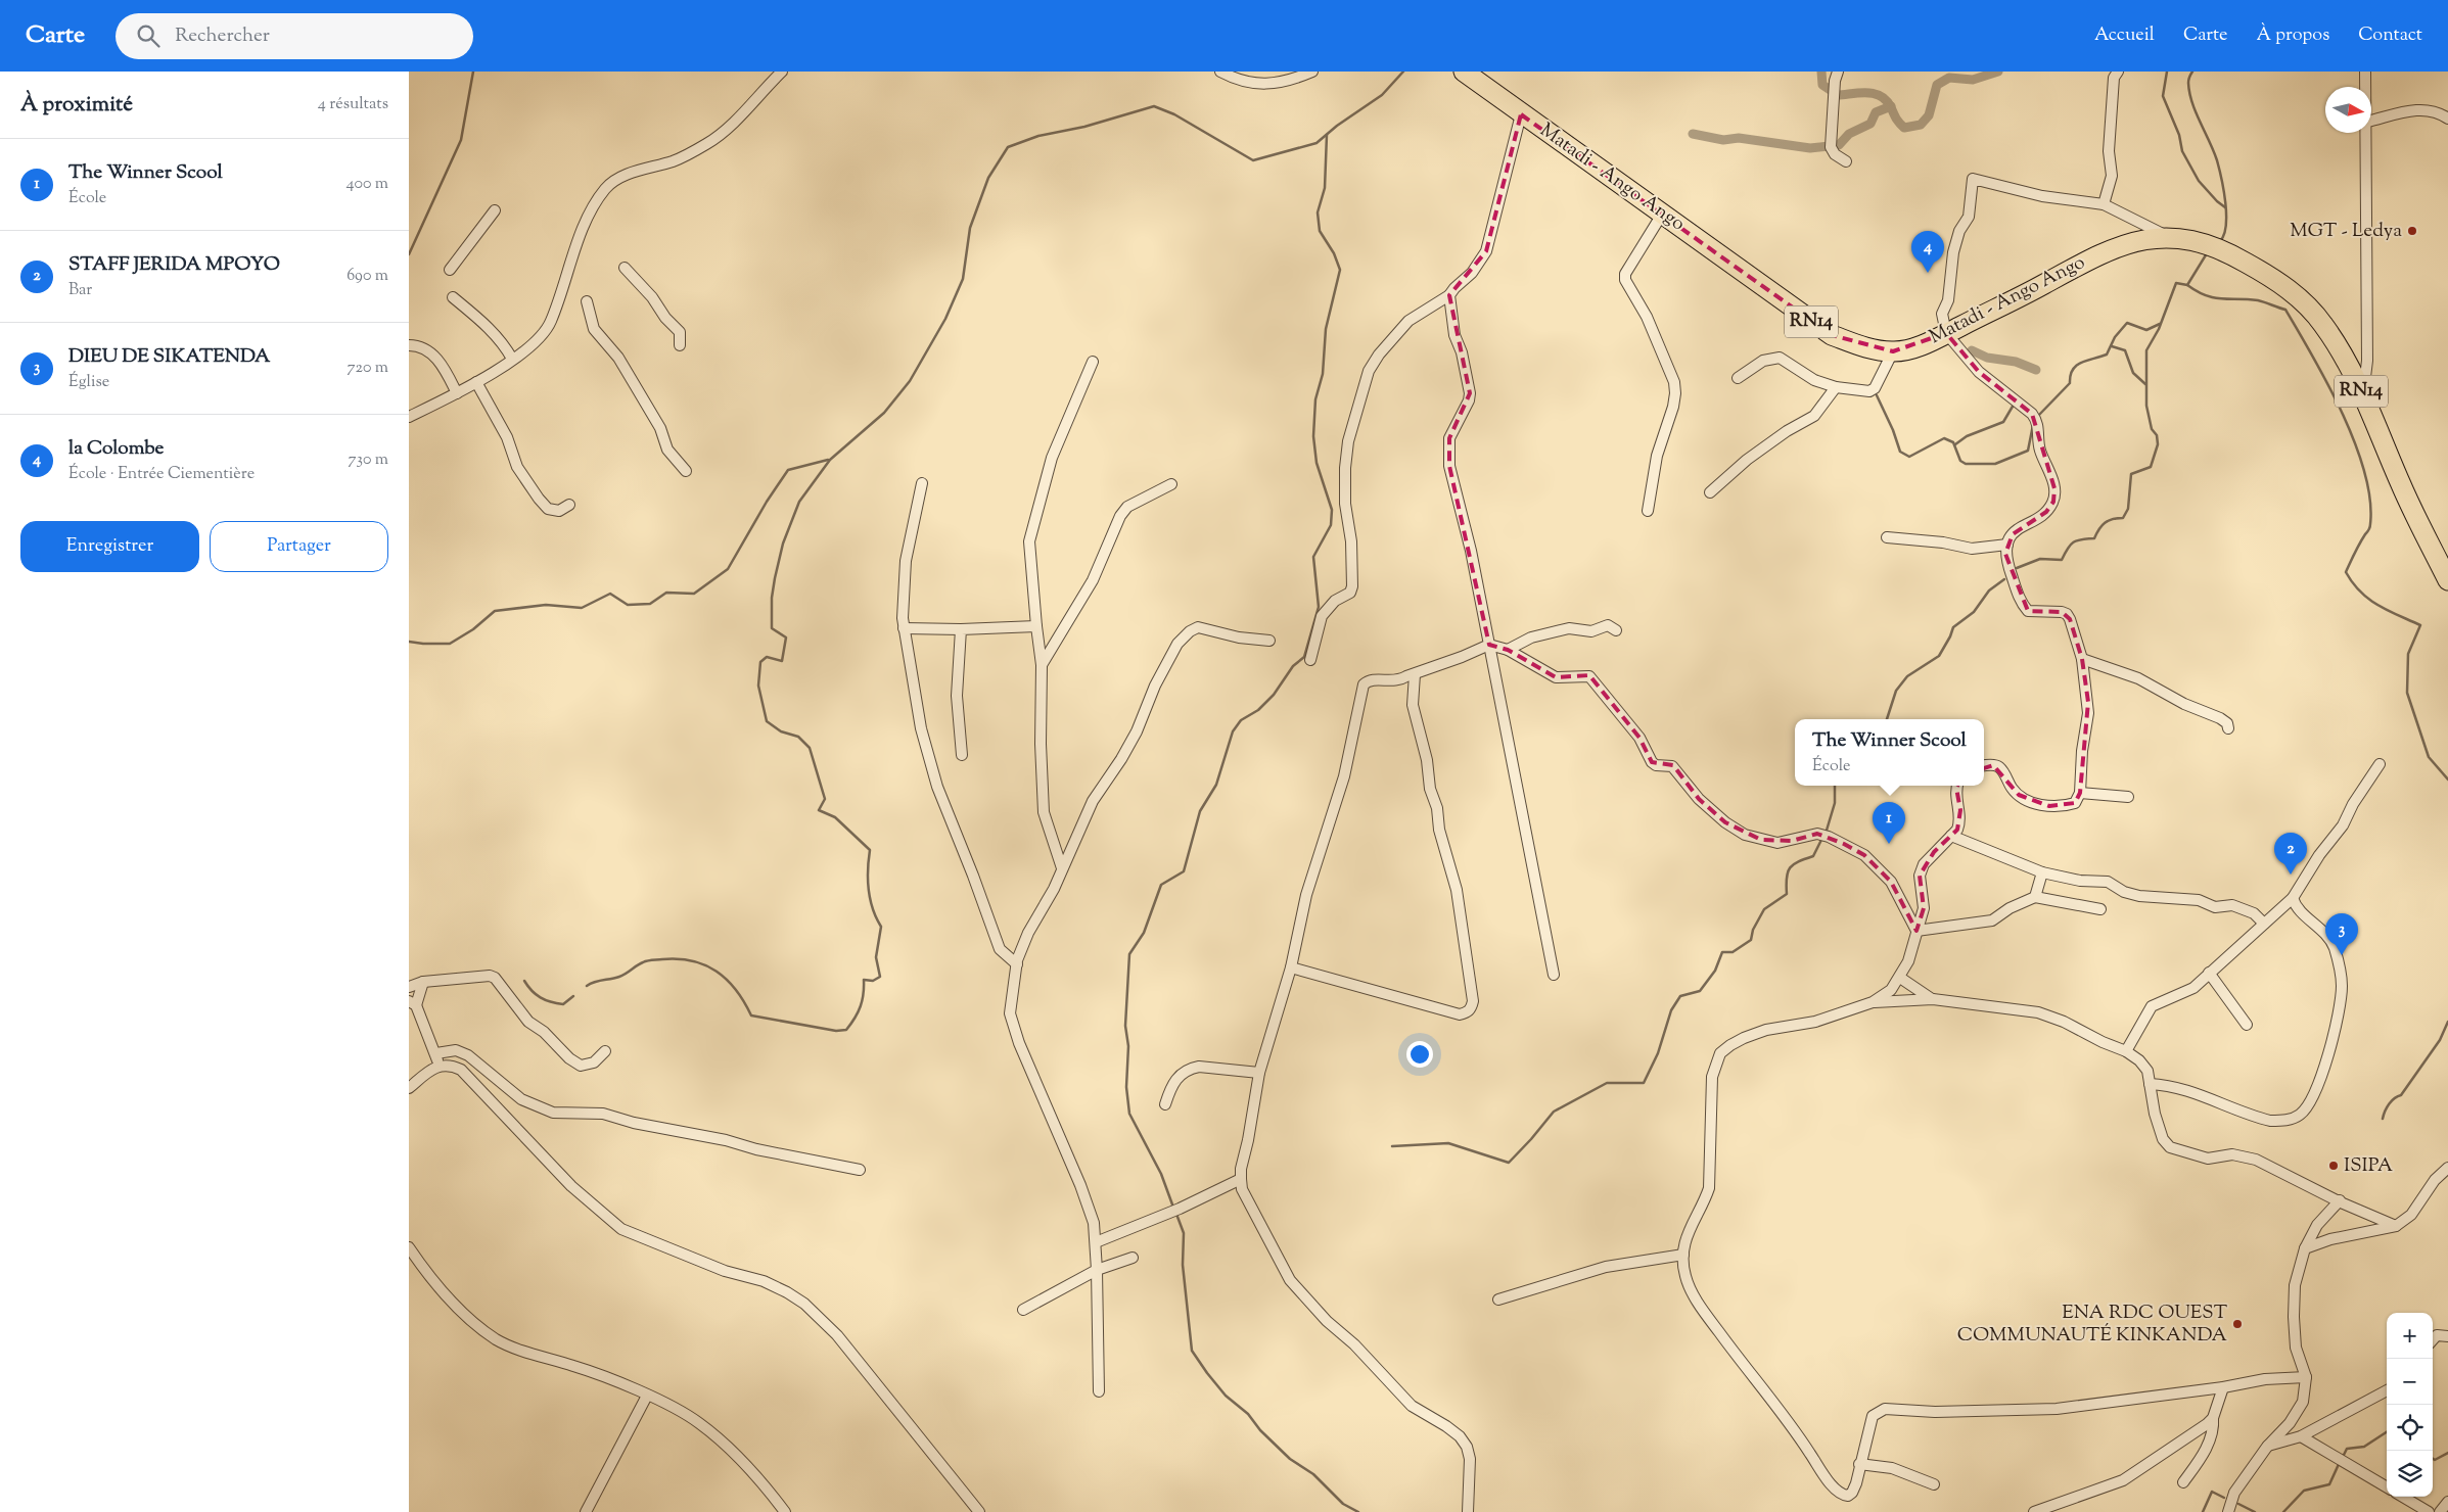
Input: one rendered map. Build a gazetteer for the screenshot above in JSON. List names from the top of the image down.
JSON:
{
  "streets": {
    "highway": ["Matadi - Ango Ango", "RN14"]
  },
  "places": ["MGT - Ledya", "ISIPA", "ENA RDC OUEST COMMUNAUTÉ KINKANDA"],
  "north": "right",
  "page": {
    "header": "Carte",
    "search": "Rechercher",
    "nav": [
      "Accueil",
      "Carte",
      "À propos",
      "Contact"
    ],
    "heading": ["À proximité", "4 résultats"],
    "list": [
      {
        "mark": "1",
        "name": "The Winner Scool",
        "note": "École",
        "value": "400 m"
      },
      {
        "mark": "2",
        "name": "STAFF JERIDA MPOYO",
        "note": "Bar",
        "value": "690 m"
      },
      {
        "mark": "3",
        "name": "DIEU DE SIKATENDA",
        "note": "Église",
        "value": "720 m"
      },
      {
        "mark": "4",
        "name": "la Colombe",
        "note": "École · Entrée Ciementière",
        "value": "730 m"
      }
    ],
    "pins": [
      "4",
      "1",
      "2",
      "3"
    ],
    "buttons": ["Enregistrer", "Partager"],
    "popup": ["The Winner Scool", "École"],
    "map_buttons": ["+", "−"]
  }
}
